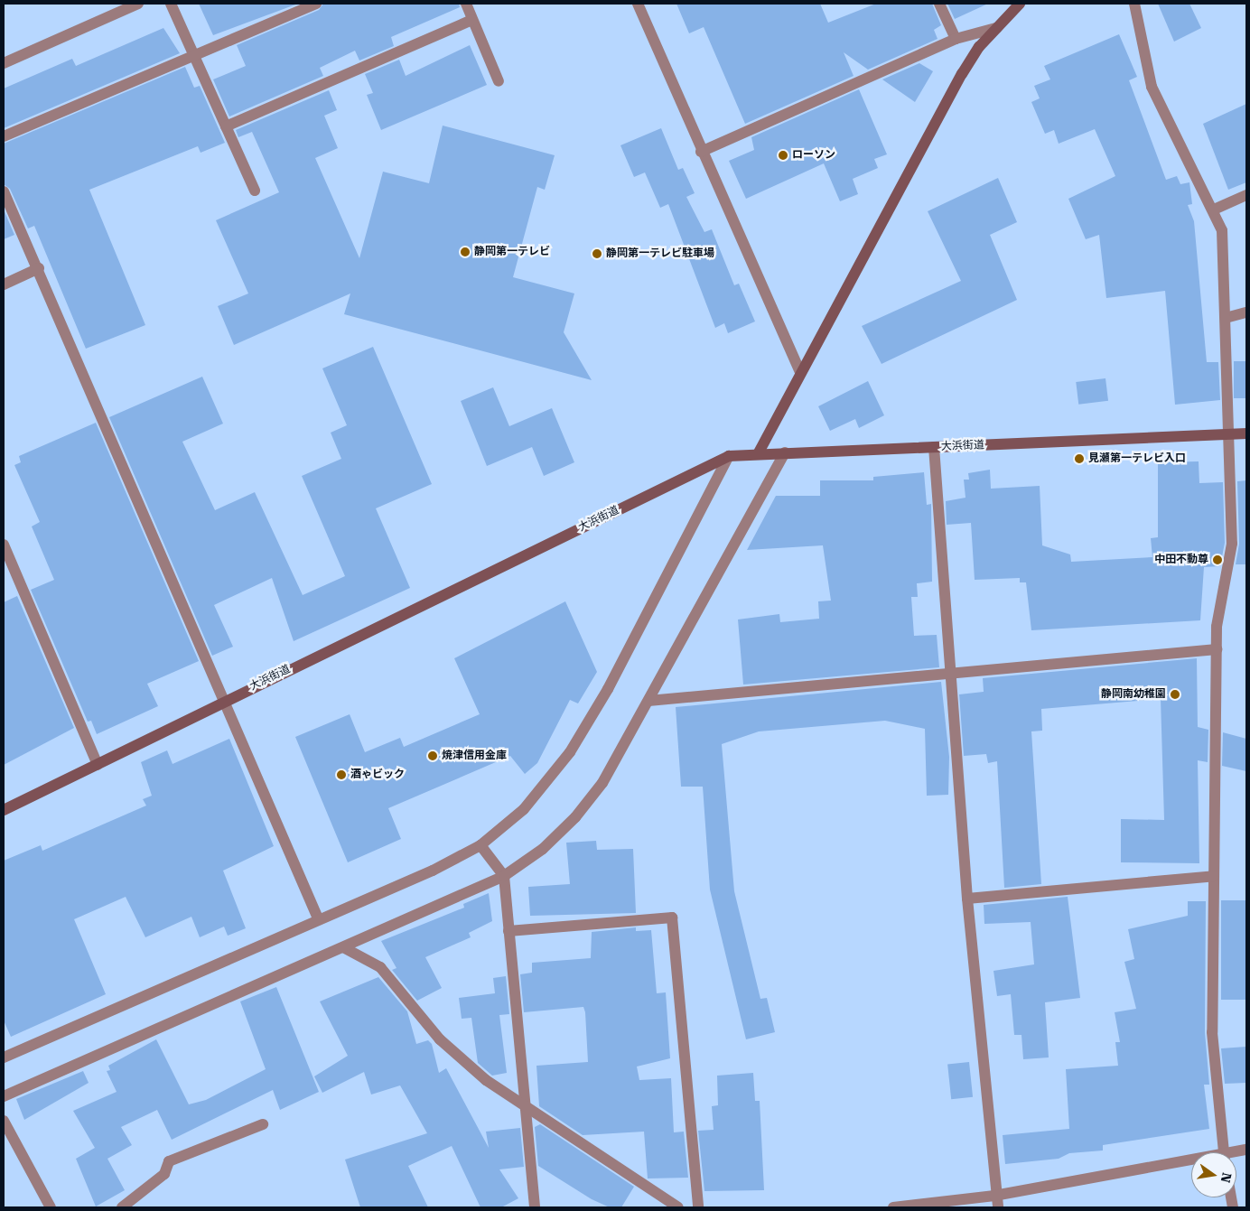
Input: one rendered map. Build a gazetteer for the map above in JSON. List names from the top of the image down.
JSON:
{
  "streets": {
    "street": ["大浜街道"]
  },
  "places": [
    "ローソン",
    "静岡第一テレビ",
    "静岡第一テレビ駐車場",
    "見瀬第一テレビ入口",
    "中田不動尊",
    "静岡南幼稚園",
    "焼津信用金庫",
    "酒ゃビック"
  ],
  "north": "right"
}
